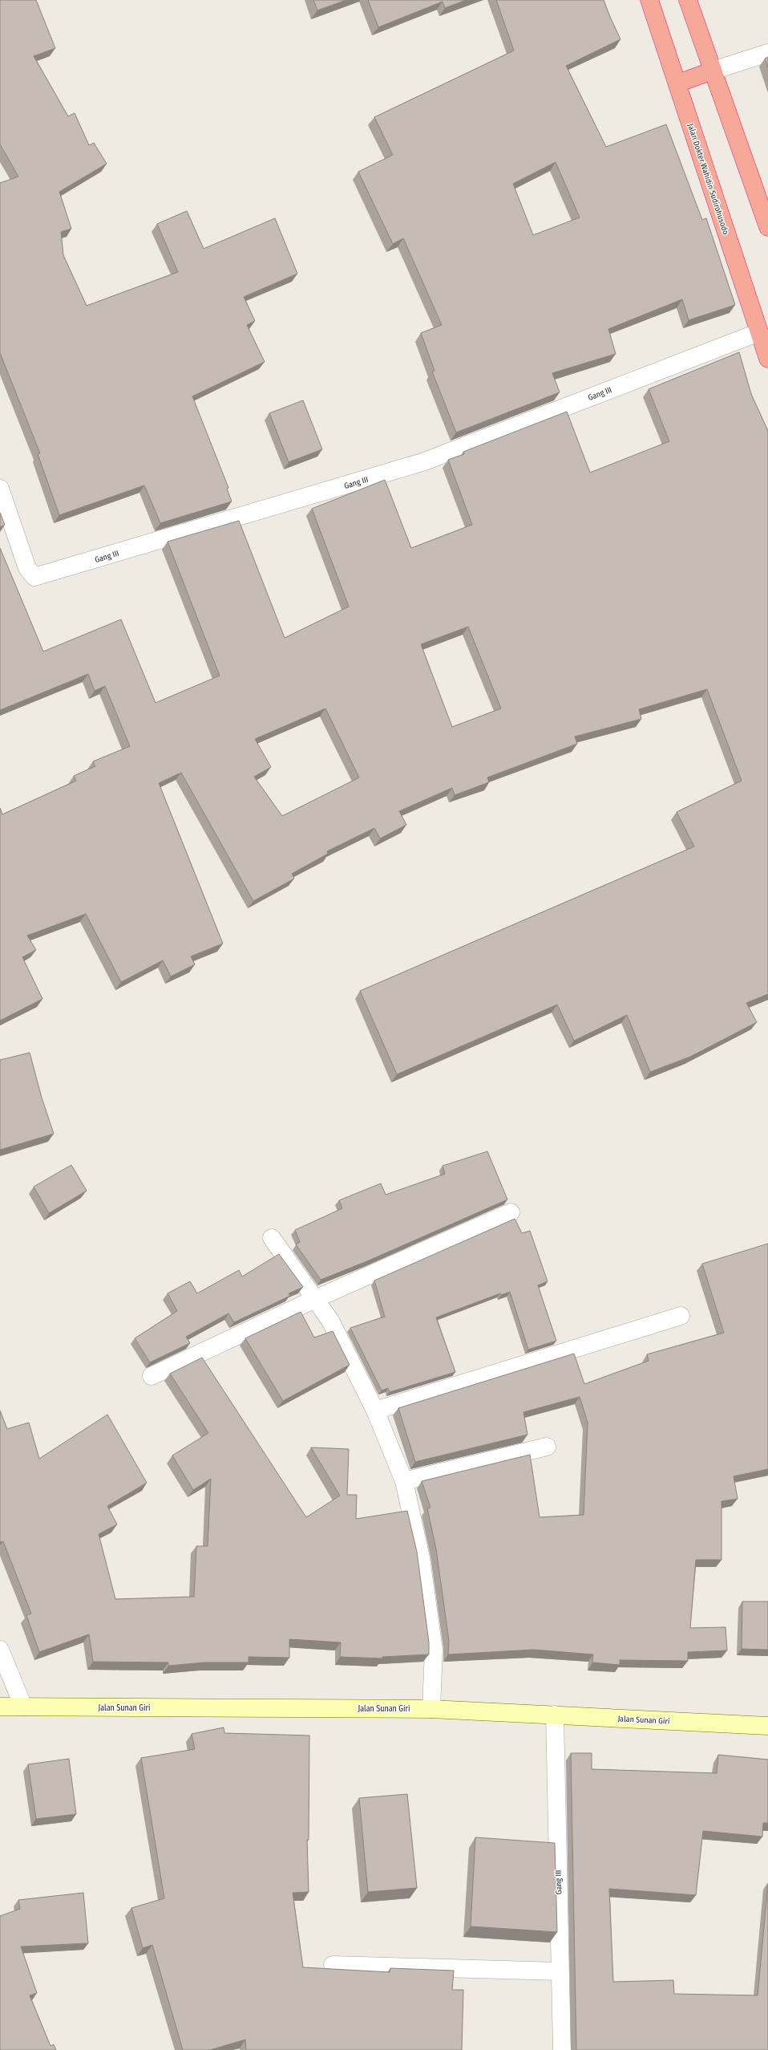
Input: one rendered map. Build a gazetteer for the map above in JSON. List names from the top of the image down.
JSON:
{
  "streets": {
    "highway": ["Jalan Dokter Wahidin Sudirohusodo"],
    "main road": ["Jalan Sunan Giri"],
    "street": ["Gang III"]
  },
  "crossings": [
    ["Jalan Dokter Wahidin Sudirohusodo", "Gang III"],
    ["Gang III", "Jalan Sunan Giri"]
  ]
}
